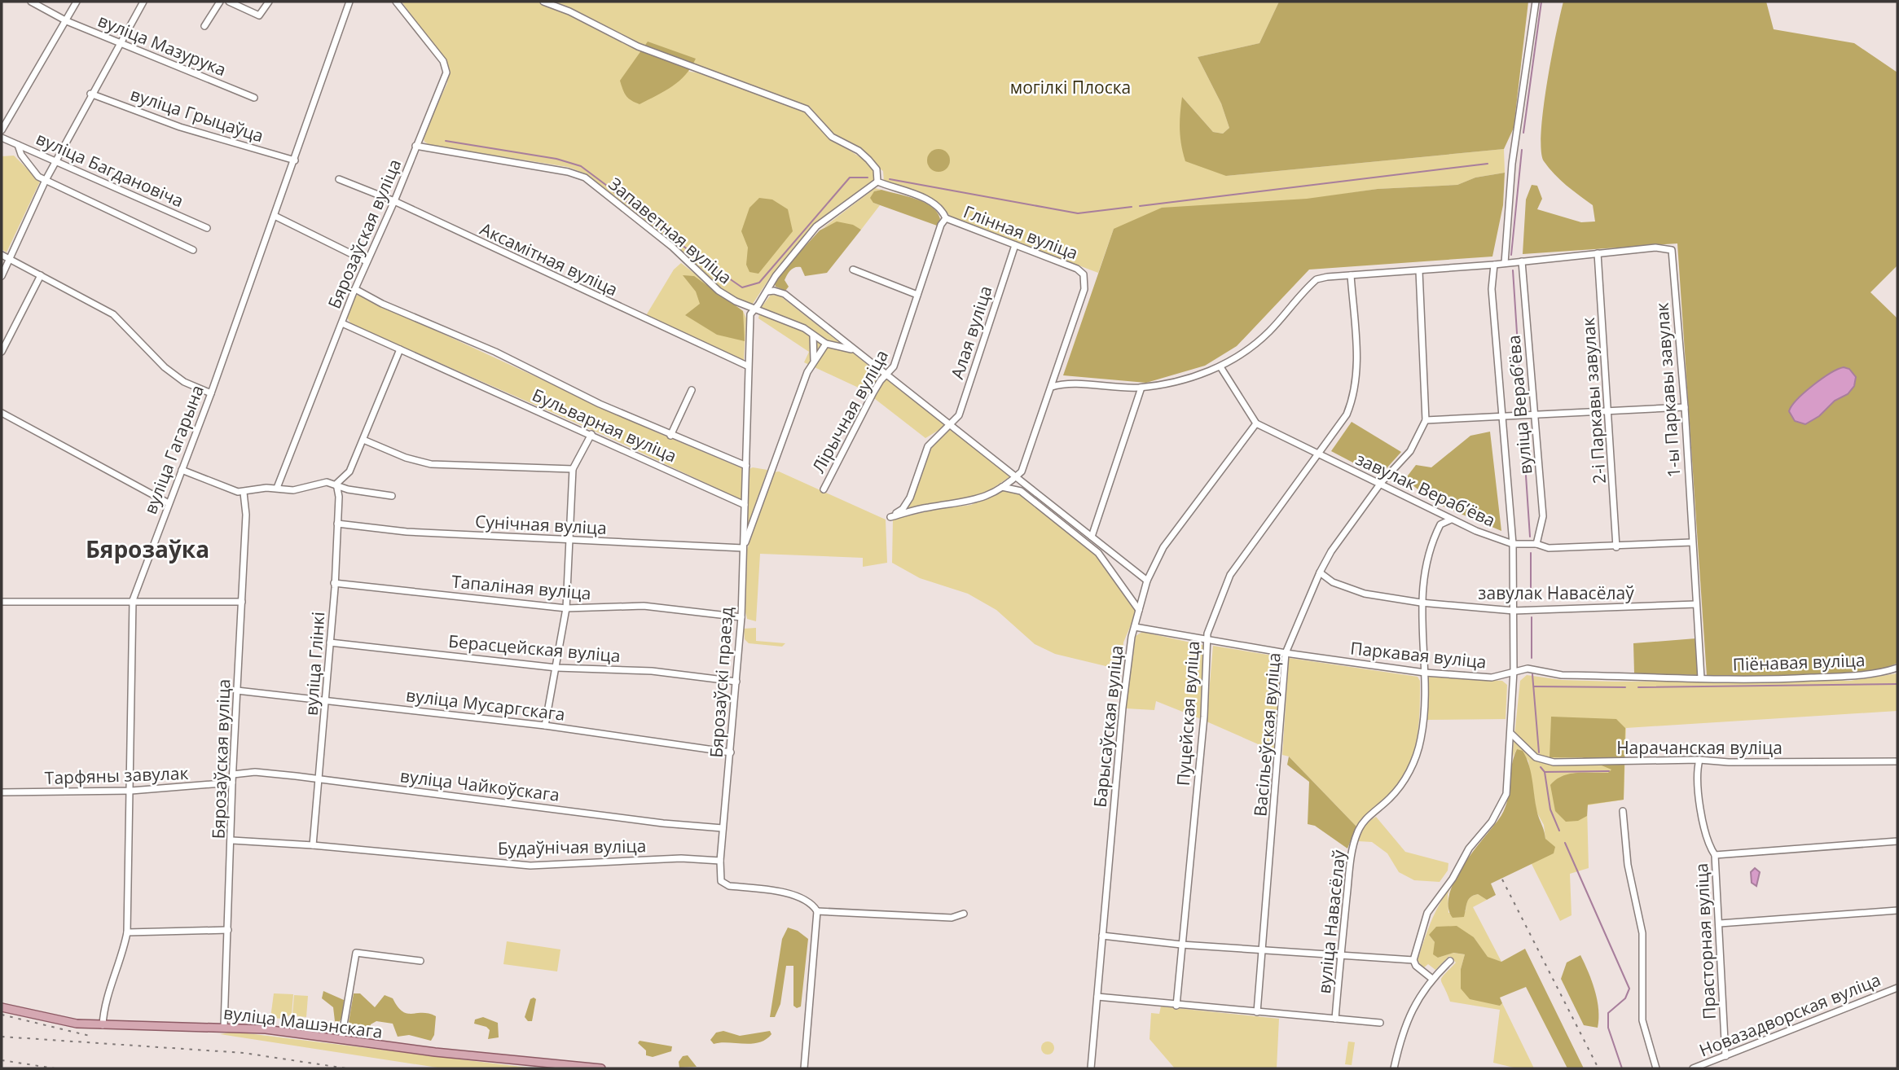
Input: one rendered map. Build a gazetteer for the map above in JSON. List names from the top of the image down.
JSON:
{
  "streets": {
    "main road": ["вуліца Машэнскага"],
    "street": [
      "вуліца Мазурука",
      "вуліца Грыцаўца",
      "вуліца Багдановіча",
      "Запаветная вуліца",
      "Глінная вуліца",
      "Бярозаўская вуліца",
      "Аксамітная вуліца",
      "Алая вуліца",
      "1-ы Паркавы завулак",
      "2-і Паркавы завулак",
      "вуліца Верабʼёва",
      "Лірычная вуліца",
      "Бульварная вуліца",
      "вуліца Гагарына",
      "завулак Верабʼёва",
      "Сунічная вуліца",
      "Тапаліная вуліца",
      "завулак Навасёлаў",
      "Берасцейская вуліца",
      "Паркавая вуліца",
      "Піёнавая вуліца",
      "вуліца Глінкі",
      "Бярозаўскі праезд",
      "вуліца Мусаргскага",
      "Пуцейская вуліца",
      "Барысаўская вуліца",
      "Васільеўская вуліца",
      "Нарачанская вуліца",
      "Тарфяны завулак",
      "вуліца Чайкоўскага",
      "Будаўнічая вуліца",
      "вуліца Навасёлаў",
      "Прасторная вуліца",
      "Новазадворская вуліца"
    ]
  },
  "crossings": [
    ["вуліца Грыцаўца", "вуліца Гагарына"],
    ["Запаветная вуліца", "Бярозаўская вуліца"],
    ["Глінная вуліца", "Алая вуліца"],
    ["Глінная вуліца", "Лірычная вуліца"],
    ["Бярозаўская вуліца", "Аксамітная вуліца"],
    ["Бярозаўская вуліца", "Бульварная вуліца"],
    ["Бярозаўская вуліца", "вуліца Мусаргскага"],
    ["Бярозаўская вуліца", "Тарфяны завулак"],
    ["Бярозаўская вуліца", "вуліца Чайкоўскага"],
    ["Бярозаўская вуліца", "Будаўнічая вуліца"],
    ["Бярозаўская вуліца", "вуліца Машэнскага"],
    ["1-ы Паркавы завулак", "2-і Паркавы завулак"],
    ["1-ы Паркавы завулак", "вуліца Верабʼёва"],
    ["1-ы Паркавы завулак", "завулак Верабʼёва"],
    ["1-ы Паркавы завулак", "завулак Навасёлаў"],
    ["1-ы Паркавы завулак", "Паркавая вуліца"],
    ["1-ы Паркавы завулак", "Піёнавая вуліца"],
    ["1-ы Паркавы завулак", "Пуцейская вуліца"],
    ["2-і Паркавы завулак", "завулак Верабʼёва"],
    ["вуліца Верабʼёва", "завулак Верабʼёва"],
    ["вуліца Верабʼёва", "завулак Навасёлаў"],
    ["вуліца Верабʼёва", "Паркавая вуліца"],
    ["вуліца Верабʼёва", "Нарачанская вуліца"],
    ["Бульварная вуліца", "Бярозаўскі праезд"],
    ["вуліца Гагарына", "Тарфяны завулак"],
    ["вуліца Гагарына", "вуліца Машэнскага"],
    ["завулак Верабʼёва", "Пуцейская вуліца"],
    ["завулак Верабʼёва", "Барысаўская вуліца"],
    ["завулак Верабʼёва", "Васільеўская вуліца"],
    ["завулак Верабʼёва", "вуліца Навасёлаў"],
    ["Сунічная вуліца", "вуліца Глінкі"],
    ["Сунічная вуліца", "Бярозаўскі праезд"],
    ["Тапаліная вуліца", "вуліца Глінкі"],
    ["Тапаліная вуліца", "Бярозаўскі праезд"],
    ["завулак Навасёлаў", "Васільеўская вуліца"],
    ["завулак Навасёлаў", "вуліца Навасёлаў"],
    ["Берасцейская вуліца", "вуліца Глінкі"],
    ["Берасцейская вуліца", "Бярозаўскі праезд"],
    ["Паркавая вуліца", "Піёнавая вуліца"],
    ["Паркавая вуліца", "Пуцейская вуліца"],
    ["Паркавая вуліца", "Барысаўская вуліца"],
    ["Паркавая вуліца", "Васільеўская вуліца"],
    ["Паркавая вуліца", "вуліца Навасёлаў"],
    ["вуліца Глінкі", "вуліца Мусаргскага"],
    ["вуліца Глінкі", "вуліца Чайкоўскага"],
    ["вуліца Глінкі", "Будаўнічая вуліца"],
    ["Бярозаўскі праезд", "вуліца Мусаргскага"],
    ["Бярозаўскі праезд", "вуліца Чайкоўскага"],
    ["Бярозаўскі праезд", "Будаўнічая вуліца"],
    ["Нарачанская вуліца", "Прасторная вуліца"],
    ["Прасторная вуліца", "Новазадворская вуліца"]
  ],
  "districts": ["Бярозаўка"],
  "parks": ["могілкі Плоска"]
}
